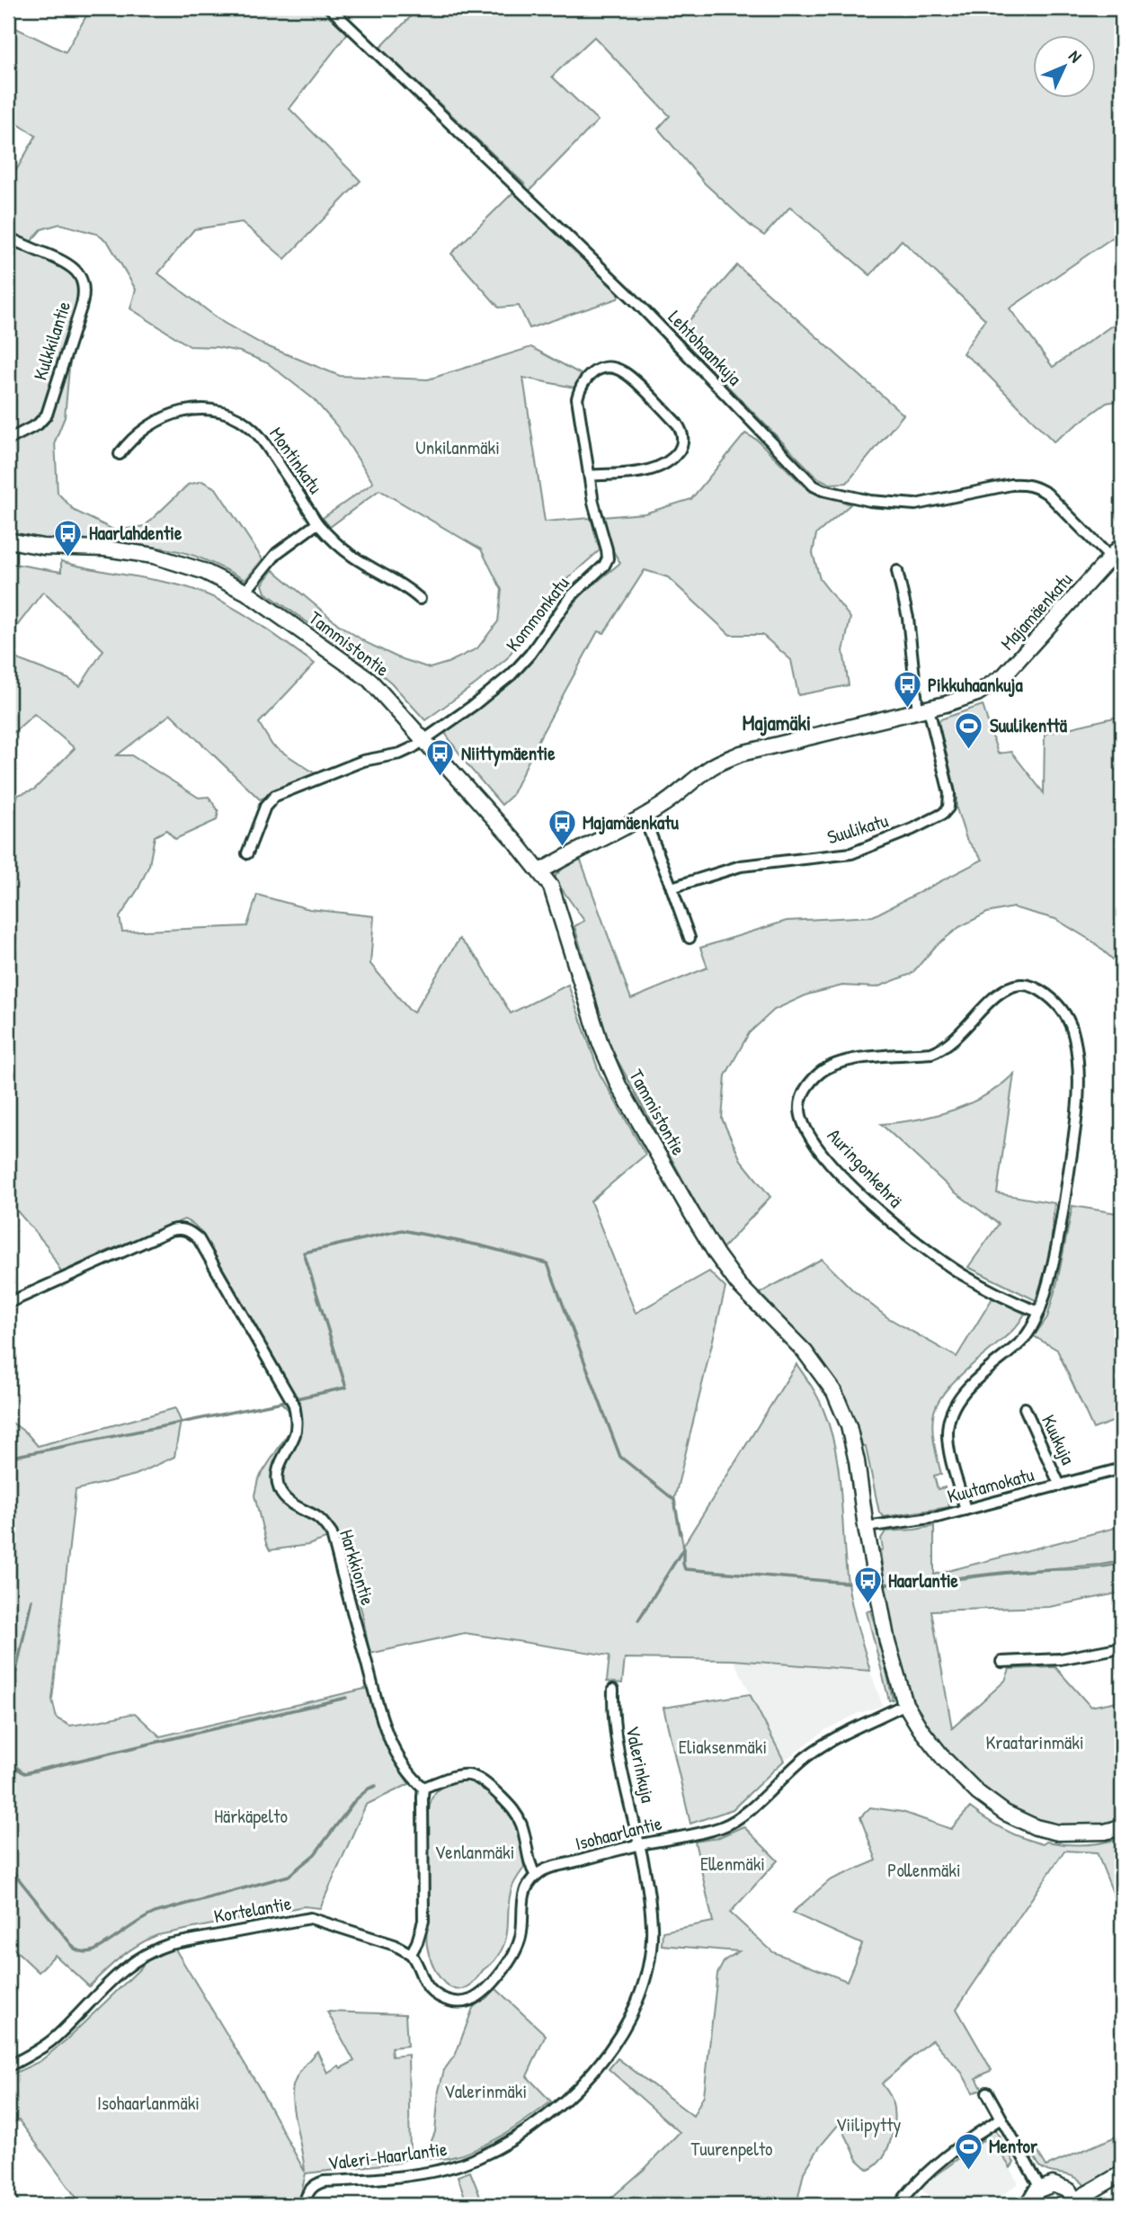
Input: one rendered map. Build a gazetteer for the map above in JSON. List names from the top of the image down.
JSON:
{
  "streets": {
    "street": [
      "Kulkkilantie",
      "Lehtohaankuja",
      "Montinkatu",
      "Majamäenkatu",
      "Kommonkatu",
      "Tammistontie",
      "Suulikatu",
      "Auringonkehrä",
      "Kuukuja",
      "Kuutamokatu",
      "Harkkiontie",
      "Valerinkuja",
      "Isohaarlantie",
      "Kortelantie",
      "Valeri-Haarlantie"
    ]
  },
  "crossings": [
    ["Lehtohaankuja", "Majamäenkatu"],
    ["Montinkatu", "Tammistontie"],
    ["Majamäenkatu", "Tammistontie"],
    ["Majamäenkatu", "Suulikatu"],
    ["Kommonkatu", "Tammistontie"],
    ["Tammistontie", "Kuutamokatu"],
    ["Tammistontie", "Isohaarlantie"],
    ["Auringonkehrä", "Kuutamokatu"],
    ["Kuukuja", "Kuutamokatu"],
    ["Valerinkuja", "Isohaarlantie"],
    ["Valerinkuja", "Valeri-Haarlantie"],
    ["Isohaarlantie", "Valeri-Haarlantie"]
  ],
  "districts": ["Majamäki"],
  "parks": [
    "Unkilanmäki",
    "Kraatarinmäki",
    "Eliaksenmäki",
    "Härkäpelto",
    "Venlanmäki",
    "Ellenmäki",
    "Pollenmäki",
    "Valerinmäki",
    "Isohaarlanmäki",
    "Viilipytty",
    "Tuurenpelto"
  ],
  "places": {
    "bus stop": [
      "Haarlahdentie",
      "Pikkuhaankuja",
      "Niittymäentie",
      "Majamäenkatu",
      "Haarlantie"
    ],
    "sports": ["Suulikenttä", "Mentor"]
  },
  "north": "top right"
}
